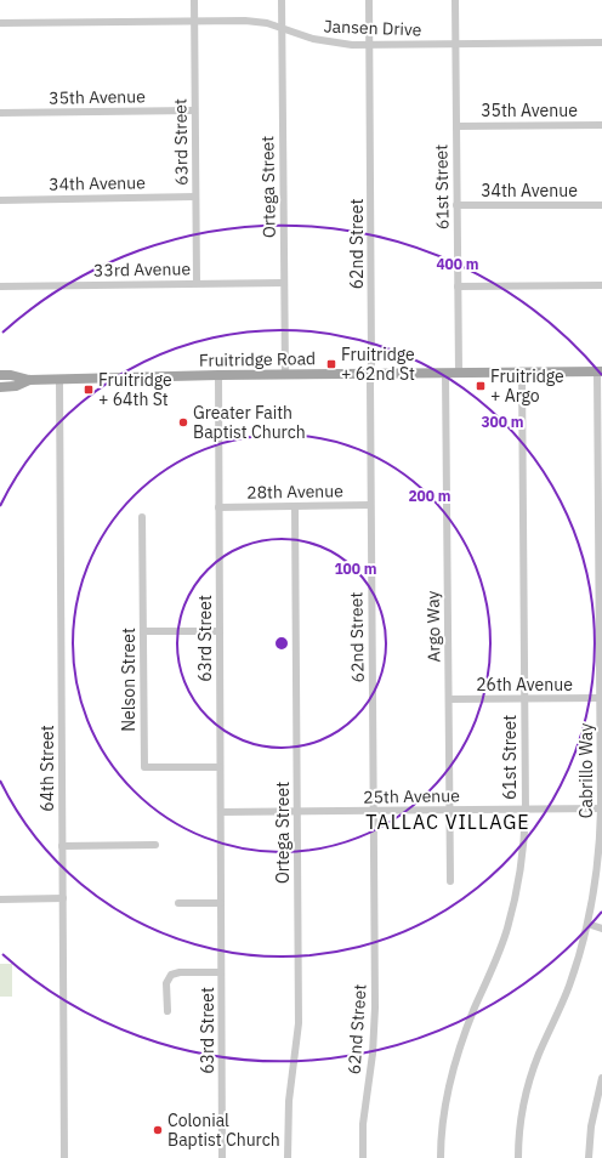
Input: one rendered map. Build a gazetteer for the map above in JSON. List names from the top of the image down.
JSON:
{
  "streets": {
    "main road": ["Fruitridge Road"],
    "street": [
      "Jansen Drive",
      "35th Avenue",
      "63rd Street",
      "34th Avenue",
      "Ortega Street",
      "61st Street",
      "62nd Street",
      "33rd Avenue",
      "28th Avenue",
      "Argo Way",
      "Nelson Street",
      "26th Avenue",
      "64th Street",
      "Cabrillo Way",
      "25th Avenue"
    ]
  },
  "crossings": [
    ["Jansen Drive", "63rd Street"],
    ["Jansen Drive", "Ortega Street"],
    ["Jansen Drive", "61st Street"],
    ["Jansen Drive", "62nd Street"],
    ["35th Avenue", "63rd Street"],
    ["35th Avenue", "61st Street"],
    ["63rd Street", "34th Avenue"],
    ["63rd Street", "33rd Avenue"],
    ["63rd Street", "Fruitridge Road"],
    ["63rd Street", "28th Avenue"],
    ["63rd Street", "Nelson Street"],
    ["63rd Street", "25th Avenue"],
    ["34th Avenue", "61st Street"],
    ["Ortega Street", "33rd Avenue"],
    ["Ortega Street", "Fruitridge Road"],
    ["Ortega Street", "28th Avenue"],
    ["Ortega Street", "25th Avenue"],
    ["61st Street", "Fruitridge Road"],
    ["61st Street", "26th Avenue"],
    ["61st Street", "25th Avenue"],
    ["62nd Street", "Fruitridge Road"],
    ["62nd Street", "28th Avenue"],
    ["62nd Street", "25th Avenue"],
    ["Fruitridge Road", "Argo Way"],
    ["Fruitridge Road", "64th Street"],
    ["Fruitridge Road", "Cabrillo Way"],
    ["Argo Way", "26th Avenue"],
    ["Argo Way", "25th Avenue"],
    ["26th Avenue", "Cabrillo Way"],
    ["Cabrillo Way", "25th Avenue"]
  ],
  "districts": ["TALLAC VILLAGE"],
  "places": {
    "transit": ["Fruitridge + 62nd St", "Fruitridge + Argo", "Fruitridge + 64th St"],
    "other": ["Greater Faith Baptist Church", "Colonial Baptist Church"]
  },
  "rings": [
    "400 m",
    "300 m",
    "200 m",
    "100 m"
  ]
}
